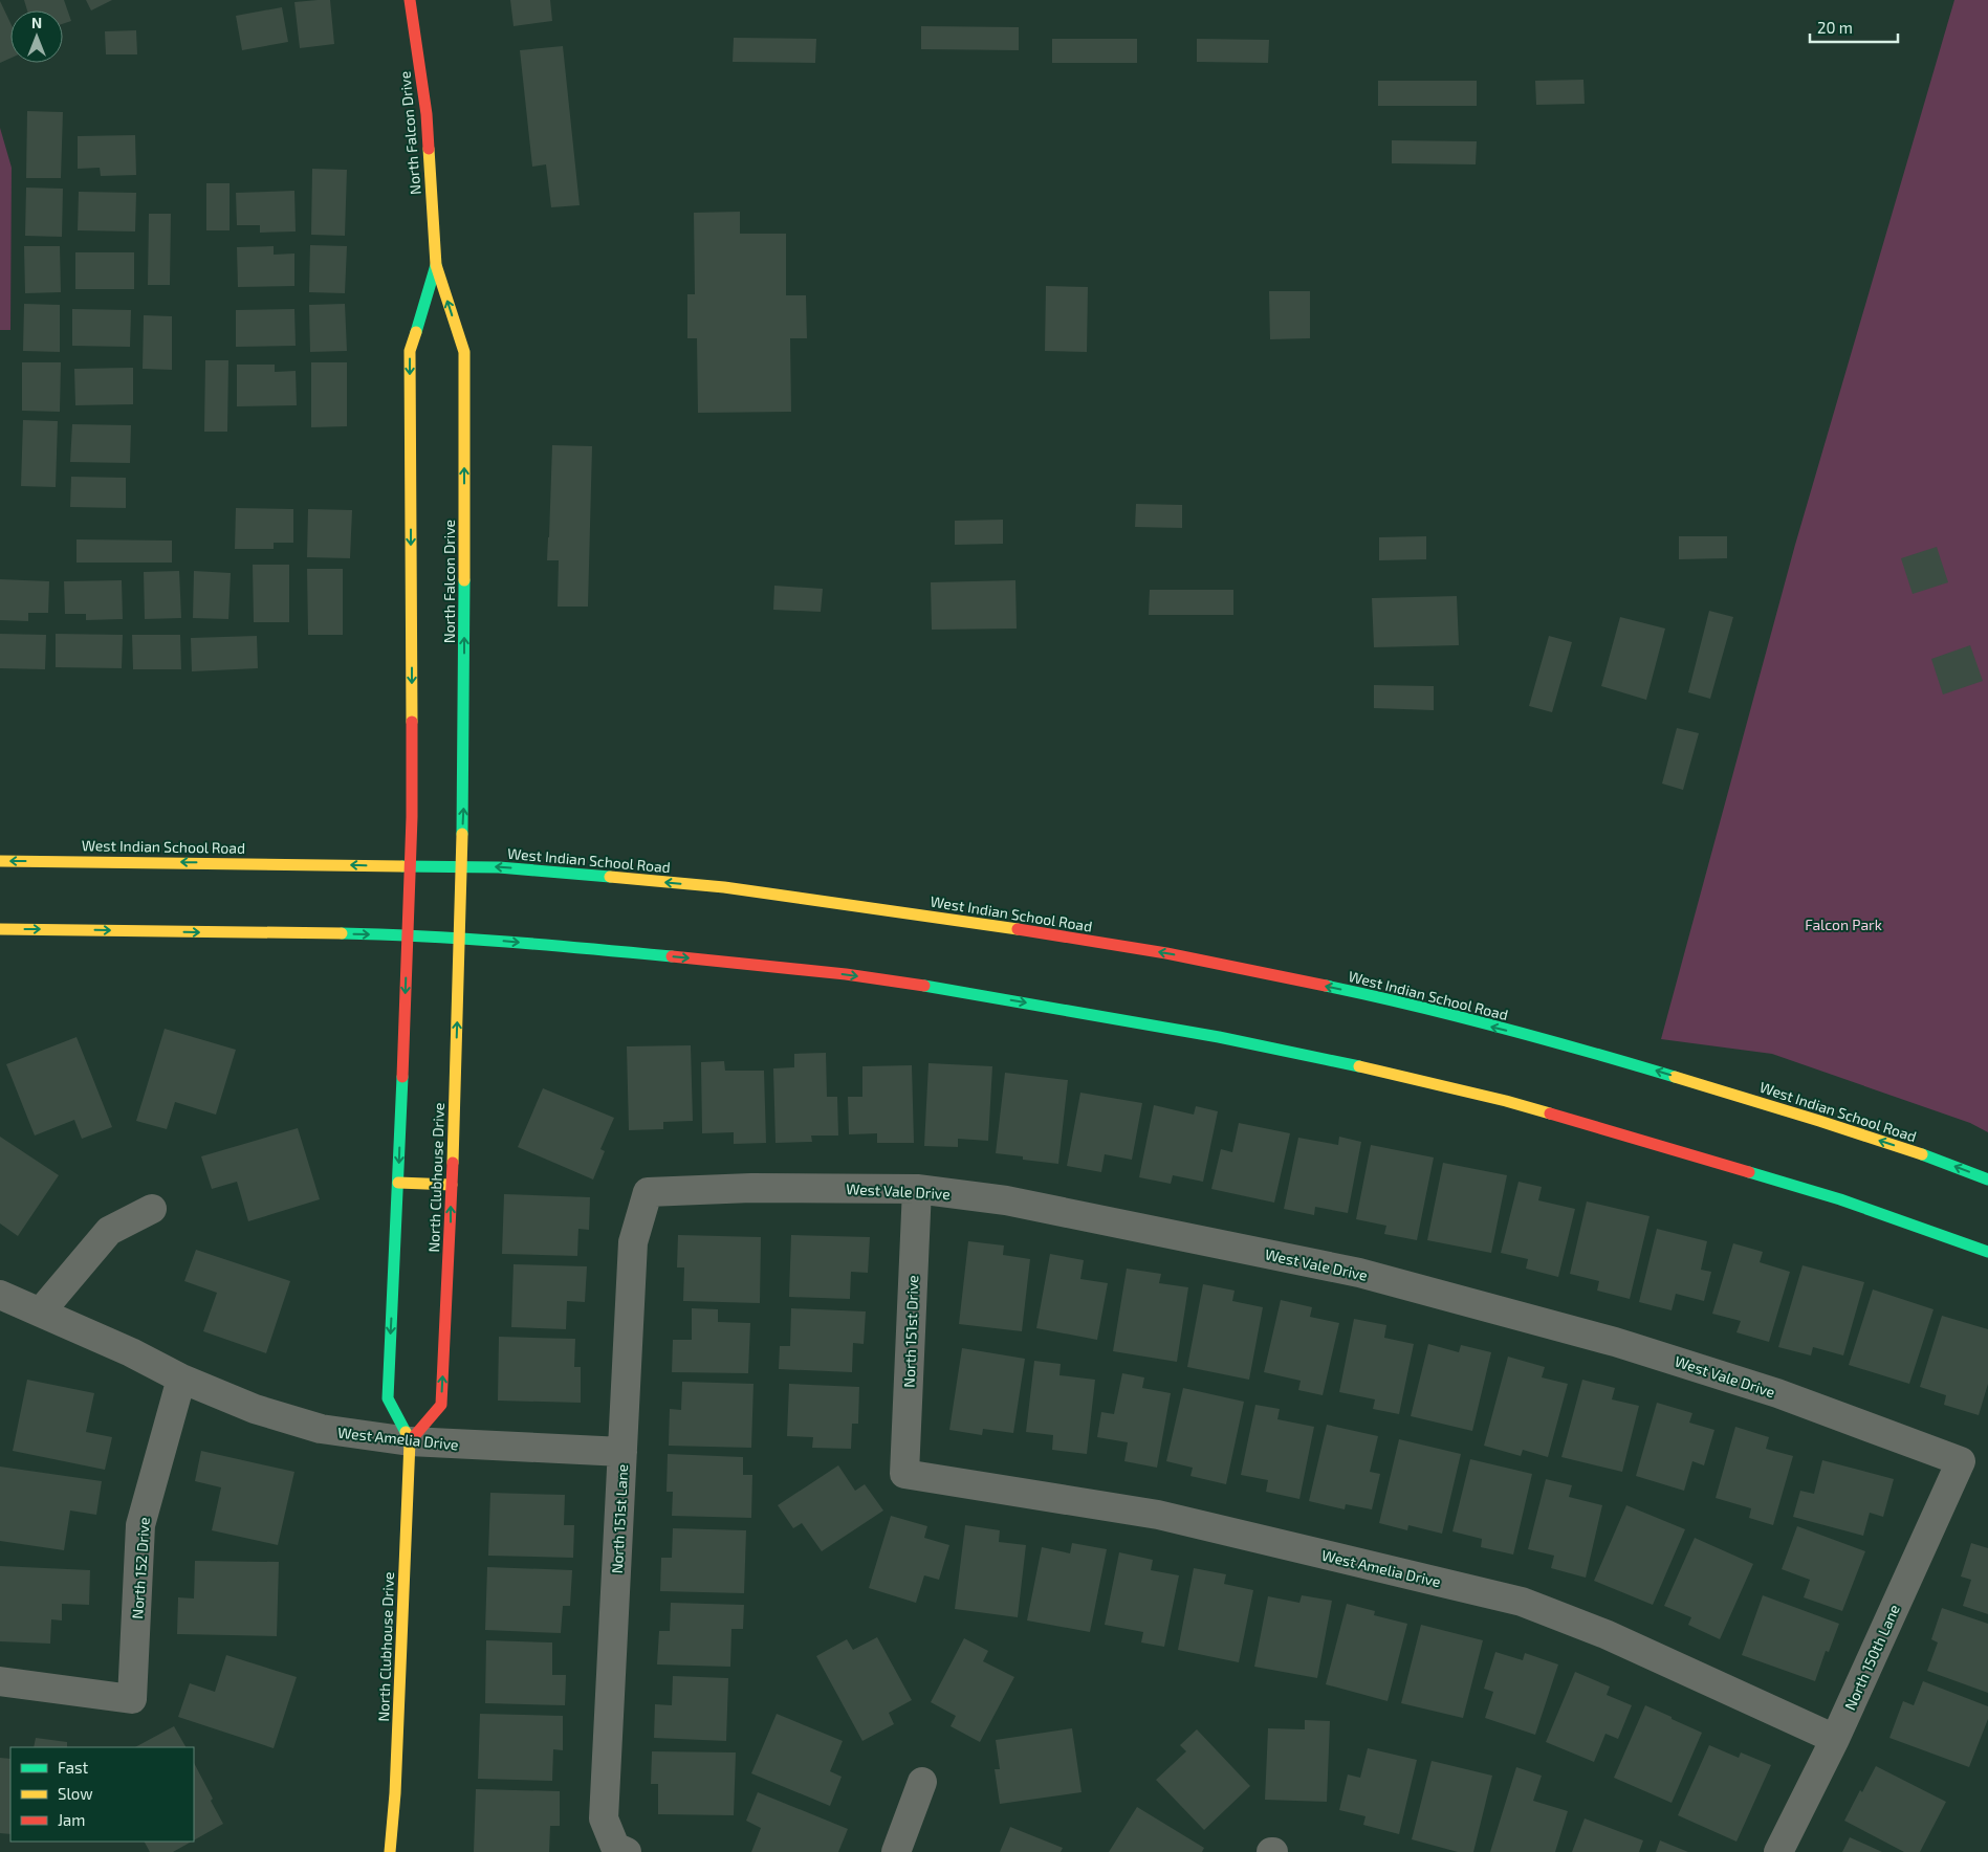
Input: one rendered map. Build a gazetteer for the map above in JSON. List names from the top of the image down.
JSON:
{
  "streets": {
    "main road": ["North Falcon Drive", "West Indian School Road", "North Clubhouse Drive"],
    "street": [
      "West Vale Drive",
      "North 151st Drive",
      "West Amelia Drive",
      "North 151st Lane",
      "North 152 Drive",
      "North 150th Lane"
    ]
  },
  "crossings": [
    ["North Falcon Drive", "West Indian School Road"],
    ["North Falcon Drive", "North Clubhouse Drive"],
    ["North Clubhouse Drive", "West Amelia Drive"],
    ["West Vale Drive", "North 151st Drive"],
    ["West Vale Drive", "North 151st Lane"],
    ["West Vale Drive", "North 150th Lane"],
    ["North 151st Drive", "West Amelia Drive"],
    ["West Amelia Drive", "North 151st Lane"],
    ["West Amelia Drive", "North 152 Drive"],
    ["West Amelia Drive", "North 150th Lane"]
  ],
  "parks": ["Falcon Park"],
  "legend": ["Fast", "Slow", "Jam"],
  "scale_bar": "20 m",
  "north": "top"
}
